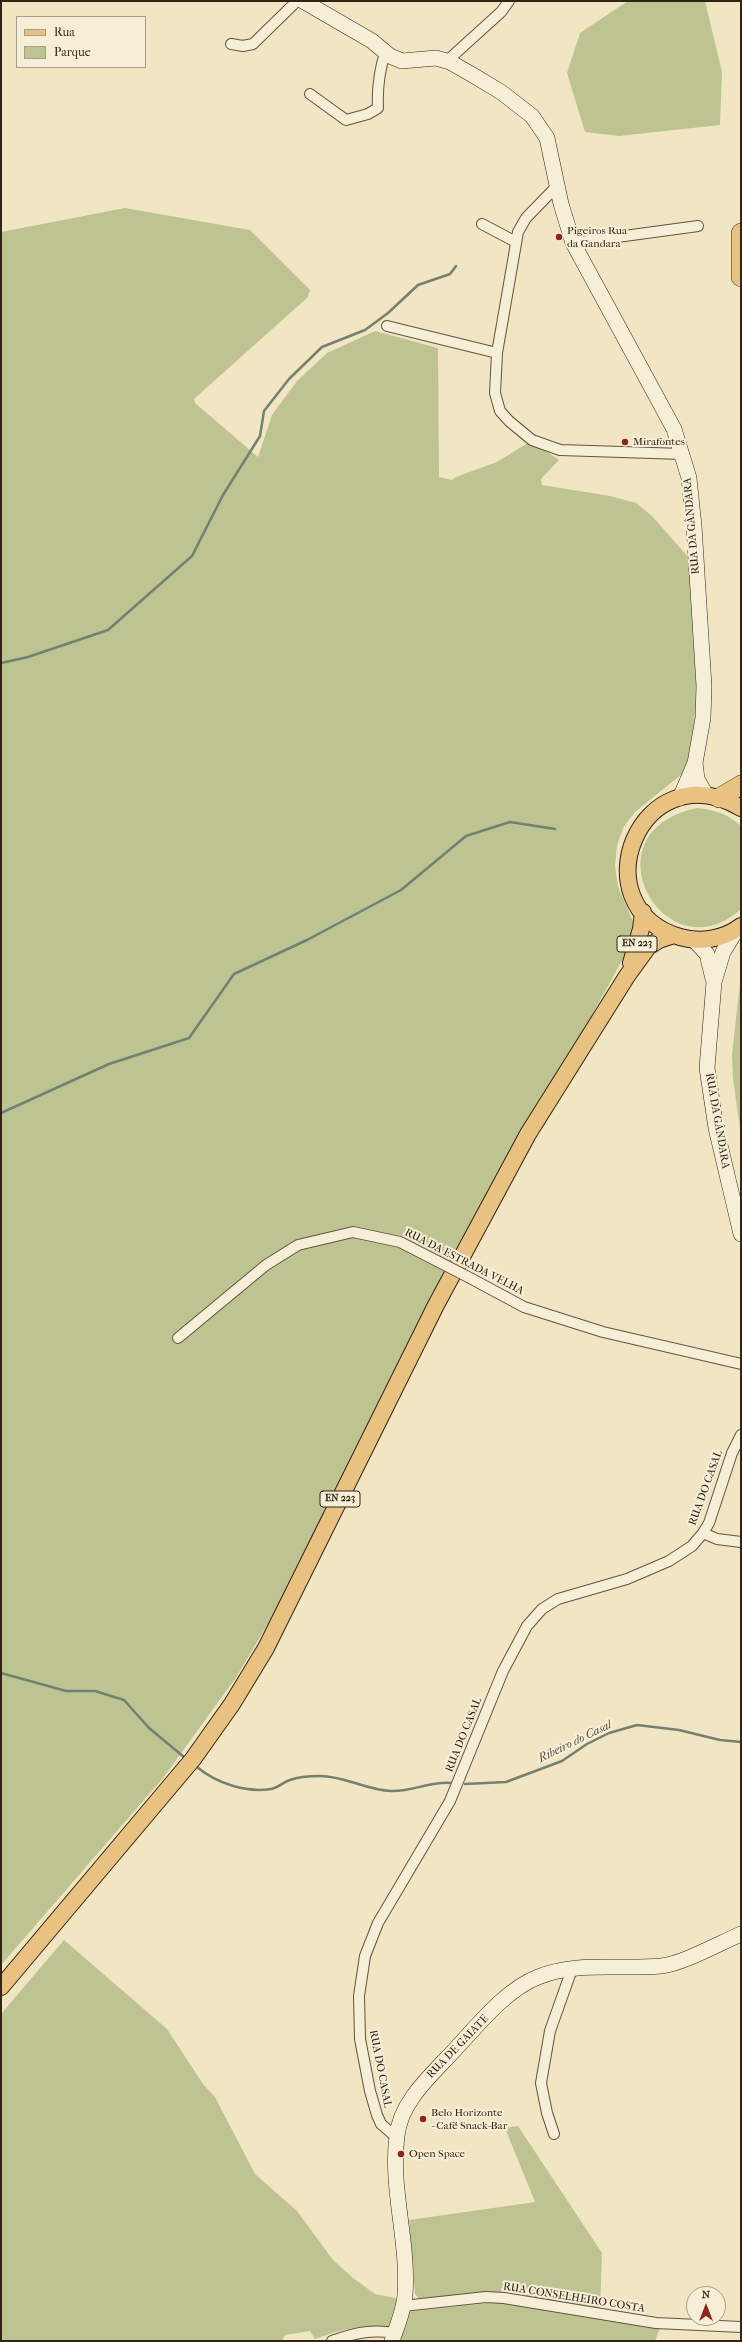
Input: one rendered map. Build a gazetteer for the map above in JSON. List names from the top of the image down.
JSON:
{
  "streets": {
    "main road": ["RUA DA GÂNDARA", "EN 223", "RUA DE GAIATE"],
    "street": ["RUA DA ESTRADA VELHA", "RUA DO CASAL", "RUA CONSELHEIRO COSTA"]
  },
  "crossings": [
    ["RUA DO CASAL", "RUA DE GAIATE"],
    ["RUA DE GAIATE", "RUA CONSELHEIRO COSTA"]
  ],
  "water": ["Ribeiro do Casal"],
  "places": [
    "Pigeiros Rua da Gandara",
    "Mirafontes",
    "Belo Horizonte - Café Snack-Bar",
    "Open Space"
  ],
  "legend": ["Rua", "Parque"],
  "north": "top"
}
